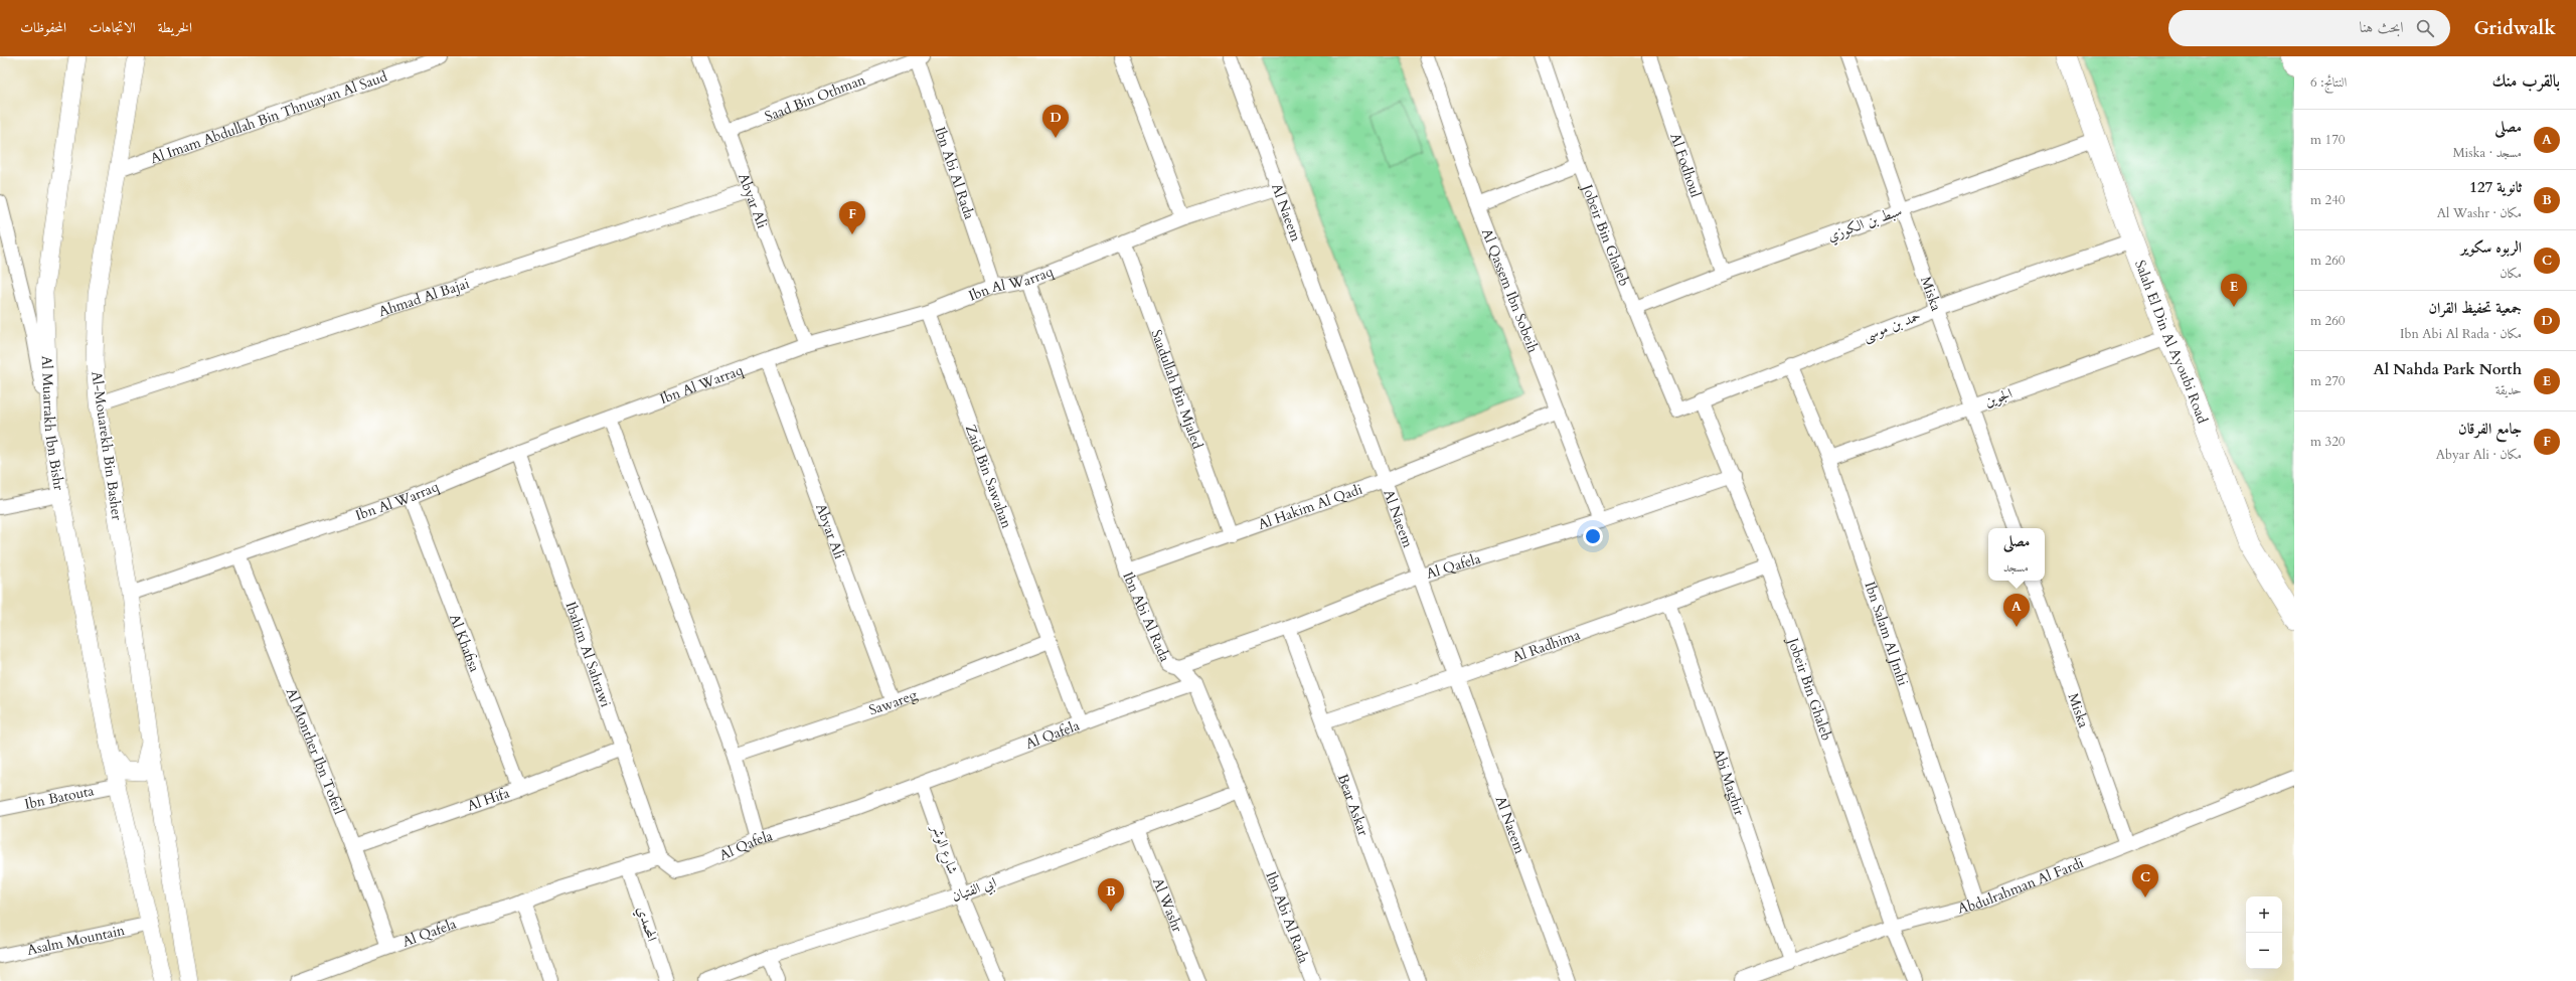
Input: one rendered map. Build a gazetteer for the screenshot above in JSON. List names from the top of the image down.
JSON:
{
  "streets": {
    "main road": ["Salah El Din Al Ayoubi Road"],
    "street": [
      "Saad Bin Othman",
      "Al Imam Abdullah Bin Thnuayan Al Saud",
      "Al Fodhoul",
      "Ibn Abi Al Rada",
      "Abyar Ali",
      "Al Naeem",
      "سبط بن الكوزي",
      "Jobeir Bin Ghaleb",
      "Ibn Al Warraq",
      "Al Qassem Ibn Sobeih",
      "Miska",
      "Ahmad Al Bajai",
      "حمد بن موسى",
      "Saadullah Bin Mjaled",
      "الجوين",
      "Al Muarrakh Ibn Bishr",
      "Al-Mouarekh Bin Basher",
      "Zaid Bin Sawahan",
      "Al Hakim Al Qadi",
      "Al Qafela",
      "Ibn Salam Al Jmhi",
      "Al Khafisa",
      "Al Radhima",
      "Ibahim Al Sahrawi",
      "Sawareg",
      "Al Monther Ibn Tofeil",
      "Abi Maghir",
      "Ibn Batouta",
      "Al Hifa",
      "Bear Askar",
      "شارع الوشر",
      "Abdulrahman Al Fardi",
      "ابي الفتيان",
      "Al Washr",
      "المحمدي",
      "Asalm Mountain"
    ]
  },
  "crossings": [
    ["Saad Bin Othman", "Ibn Abi Al Rada"],
    ["Saad Bin Othman", "Abyar Ali"],
    ["Al Imam Abdullah Bin Thnuayan Al Saud", "Al-Mouarekh Bin Basher"],
    ["Al Fodhoul", "سبط بن الكوزي"],
    ["Ibn Abi Al Rada", "Ibn Al Warraq"],
    ["Ibn Abi Al Rada", "Al Hakim Al Qadi"],
    ["Ibn Abi Al Rada", "Al Qafela"],
    ["Ibn Abi Al Rada", "ابي الفتيان"],
    ["Abyar Ali", "Ibn Al Warraq"],
    ["Abyar Ali", "Ahmad Al Bajai"],
    ["Abyar Ali", "Sawareg"],
    ["Al Naeem", "Ibn Al Warraq"],
    ["Al Naeem", "Al Hakim Al Qadi"],
    ["Al Naeem", "Al Qafela"],
    ["Al Naeem", "Al Radhima"],
    ["سبط بن الكوزي", "Jobeir Bin Ghaleb"],
    ["سبط بن الكوزي", "Miska"],
    ["سبط بن الكوزي", "Salah El Din Al Ayoubi Road"],
    ["Jobeir Bin Ghaleb", "حمد بن موسى"],
    ["Jobeir Bin Ghaleb", "Al Qafela"],
    ["Jobeir Bin Ghaleb", "Al Radhima"],
    ["Jobeir Bin Ghaleb", "Abdulrahman Al Fardi"],
    ["Ibn Al Warraq", "Saadullah Bin Mjaled"],
    ["Ibn Al Warraq", "Al-Mouarekh Bin Basher"],
    ["Ibn Al Warraq", "Zaid Bin Sawahan"],
    ["Ibn Al Warraq", "Al Khafisa"],
    ["Ibn Al Warraq", "Ibahim Al Sahrawi"],
    ["Ibn Al Warraq", "Al Monther Ibn Tofeil"],
    ["Al Qassem Ibn Sobeih", "Al Hakim Al Qadi"],
    ["Al Qassem Ibn Sobeih", "Al Qafela"],
    ["Miska", "حمد بن موسى"],
    ["Miska", "الجوين"],
    ["Miska", "Abdulrahman Al Fardi"],
    ["Ahmad Al Bajai", "Al-Mouarekh Bin Basher"],
    ["حمد بن موسى", "Salah El Din Al Ayoubi Road"],
    ["حمد بن موسى", "Ibn Salam Al Jmhi"],
    ["Salah El Din Al Ayoubi Road", "الجوين"],
    ["Saadullah Bin Mjaled", "Al Hakim Al Qadi"],
    ["الجوين", "Ibn Salam Al Jmhi"],
    ["Al Muarrakh Ibn Bishr", "Al-Mouarekh Bin Basher"],
    ["Al Muarrakh Ibn Bishr", "Ibn Batouta"],
    ["Al Muarrakh Ibn Bishr", "Asalm Mountain"],
    ["Zaid Bin Sawahan", "Al Qafela"],
    ["Zaid Bin Sawahan", "Sawareg"],
    ["Al Qafela", "Ibahim Al Sahrawi"],
    ["Al Qafela", "Al Monther Ibn Tofeil"],
    ["Al Qafela", "Bear Askar"],
    ["Al Qafela", "شارع الوشر"],
    ["Al Qafela", "المحمدي"],
    ["Ibn Salam Al Jmhi", "Abdulrahman Al Fardi"],
    ["Al Khafisa", "Al Hifa"],
    ["Al Radhima", "Abi Maghir"],
    ["Al Radhima", "Bear Askar"],
    ["Ibahim Al Sahrawi", "Al Hifa"],
    ["Al Monther Ibn Tofeil", "Al Hifa"],
    ["Abi Maghir", "Abdulrahman Al Fardi"],
    ["شارع الوشر", "ابي الفتيان"],
    ["ابي الفتيان", "Al Washr"]
  ],
  "page": {
    "header": "Gridwalk",
    "search": "ابحث هنا",
    "nav": ["الخريطة", "الاتجاهات", "المحفوظات"],
    "heading": ["بالقرب منك", "النتائج: 6"],
    "pins": [
      "D",
      "F",
      "E",
      "A",
      "C",
      "B"
    ],
    "list": [
      {
        "mark": "A",
        "name": "مصلى",
        "note": "مسجد · Miska",
        "value": "170 m"
      },
      {
        "mark": "B",
        "name": "ثانوية 127",
        "note": "مكان · Al Washr",
        "value": "240 m"
      },
      {
        "mark": "C",
        "name": "الربوه سكوير",
        "note": "مكان",
        "value": "260 m"
      },
      {
        "mark": "D",
        "name": "جمعية تحفيظ القران",
        "note": "مكان · Ibn Abi Al Rada",
        "value": "260 m"
      },
      {
        "mark": "E",
        "name": "Al Nahda Park North",
        "note": "حديقة",
        "value": "270 m"
      },
      {
        "mark": "F",
        "name": "جامع الفرقان",
        "note": "مكان · Abyar Ali",
        "value": "320 m"
      }
    ],
    "popup": ["مصلى", "مسجد"],
    "map_buttons": ["+", "−"]
  }
}
